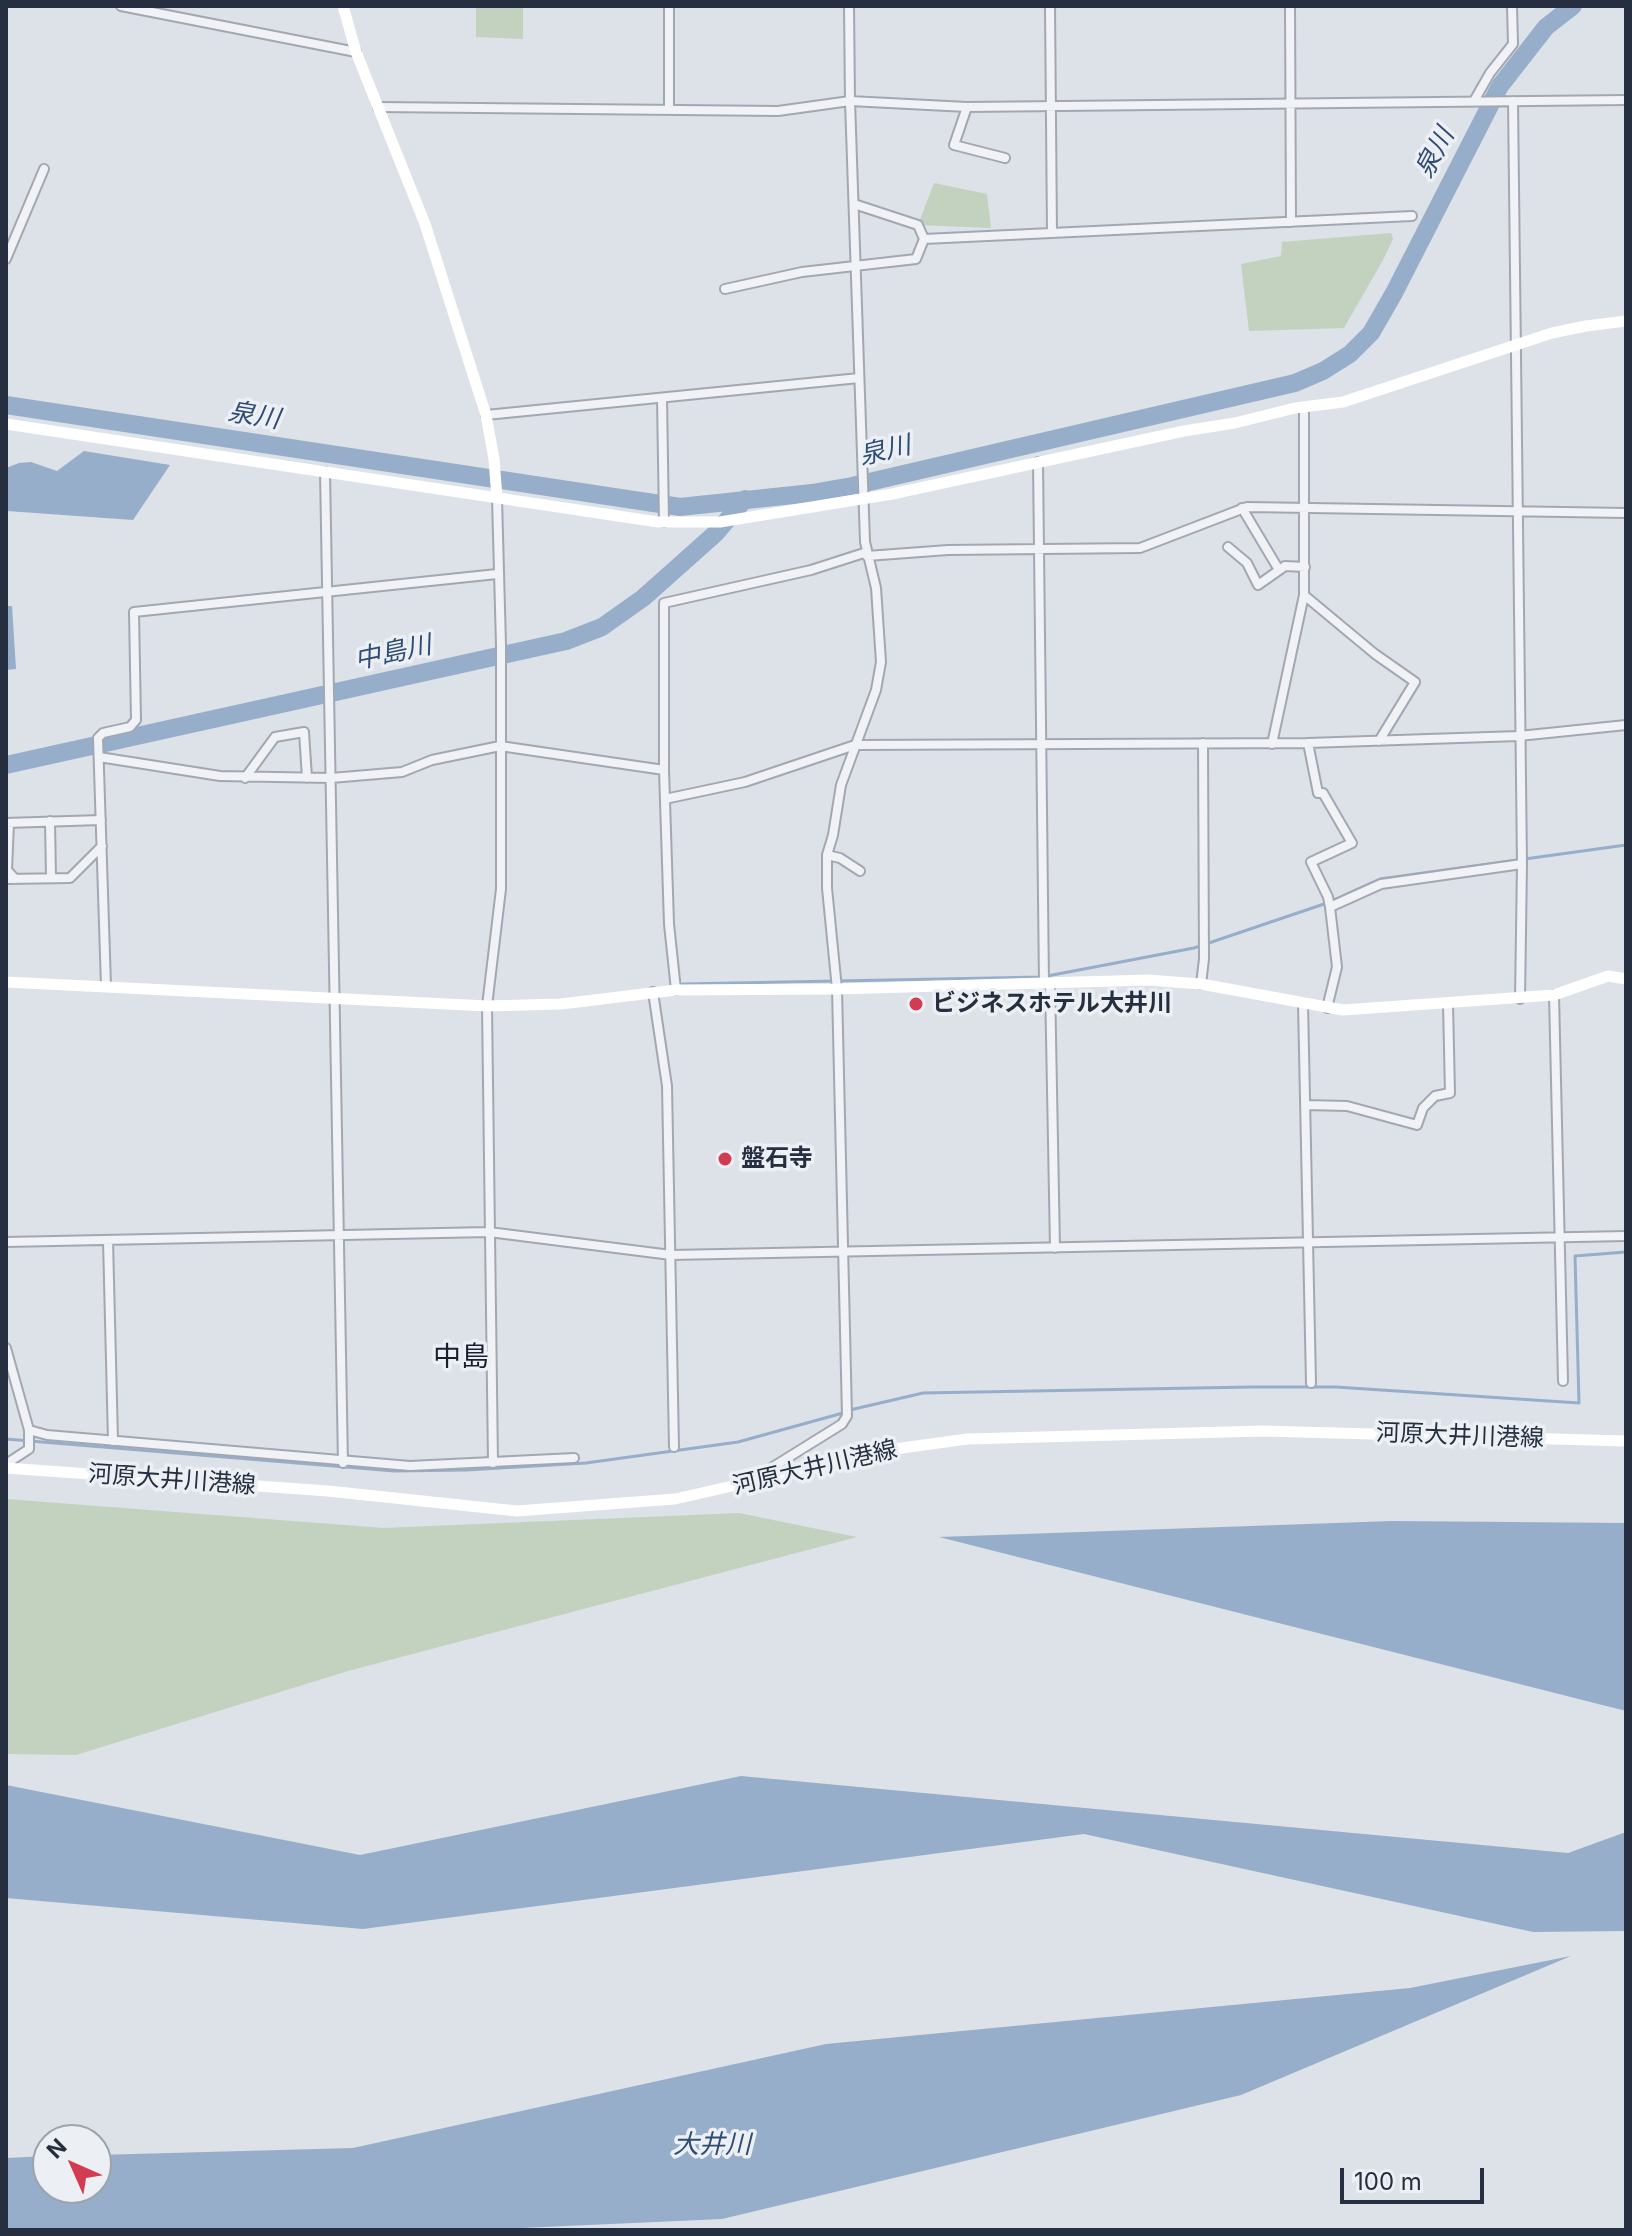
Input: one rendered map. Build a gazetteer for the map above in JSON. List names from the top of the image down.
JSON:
{
  "streets": {
    "street": ["河原大井川港線"]
  },
  "districts": ["中島"],
  "water": ["泉川", "中島川", "大井川"],
  "places": ["ビジネスホテル大井川", "盤石寺"],
  "scale_bar": "100 m",
  "north": "top left"
}
